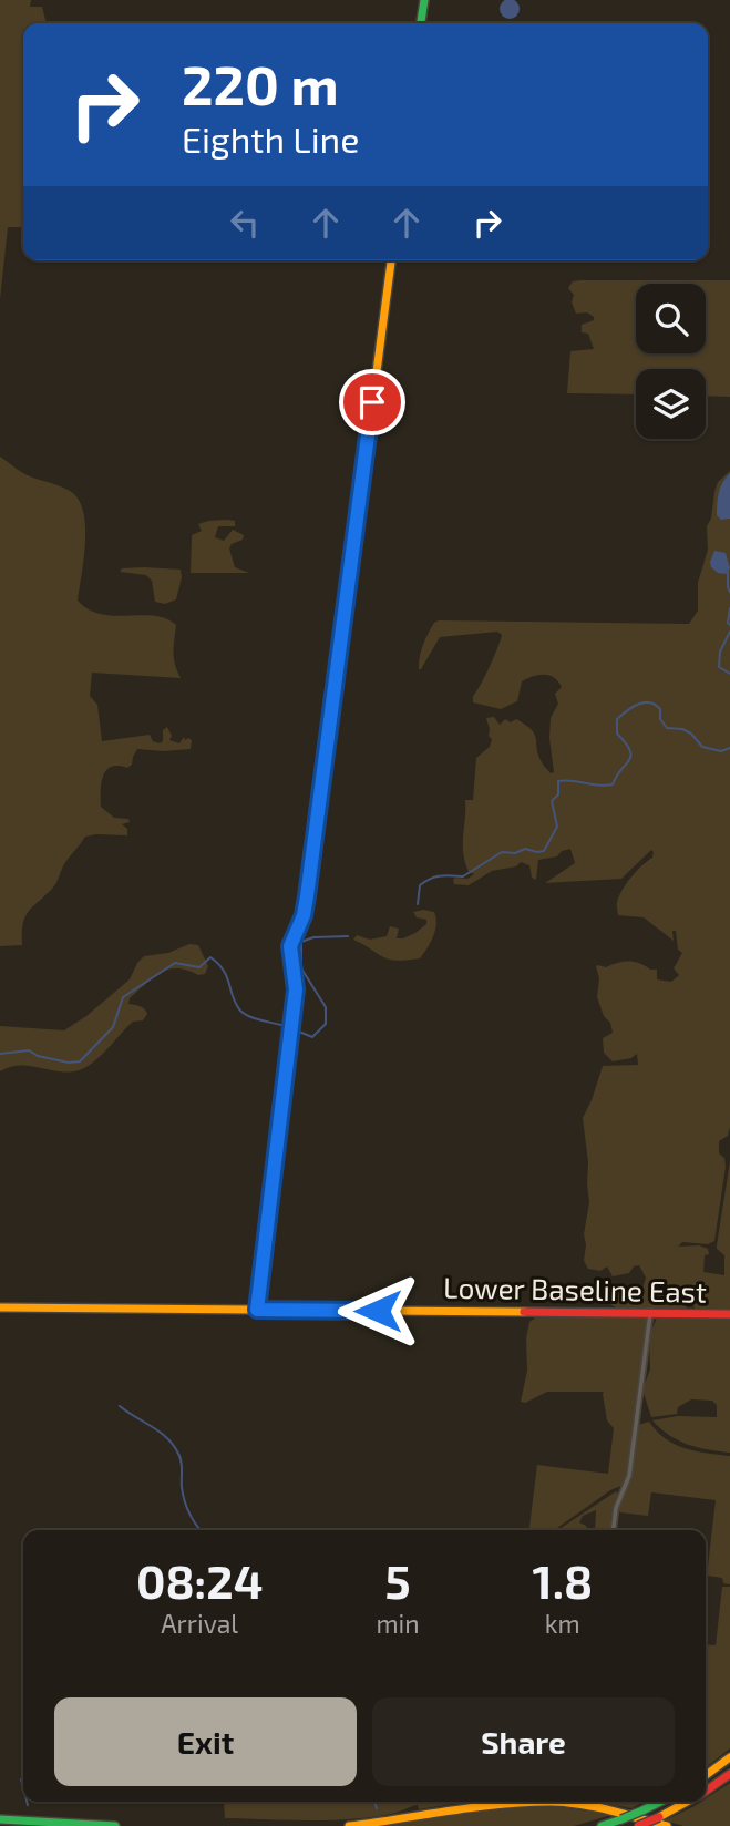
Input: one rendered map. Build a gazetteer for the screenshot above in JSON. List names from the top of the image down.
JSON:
{
  "streets": {
    "main road": ["Lower Baseline East"]
  },
  "page": {
    "turn": ["220 m", "Eighth Line"],
    "eta": [
      "08:24",
      "Arrival",
      "5",
      "min",
      "1.8",
      "km"
    ],
    "buttons": ["Exit", "Share"]
  }
}
